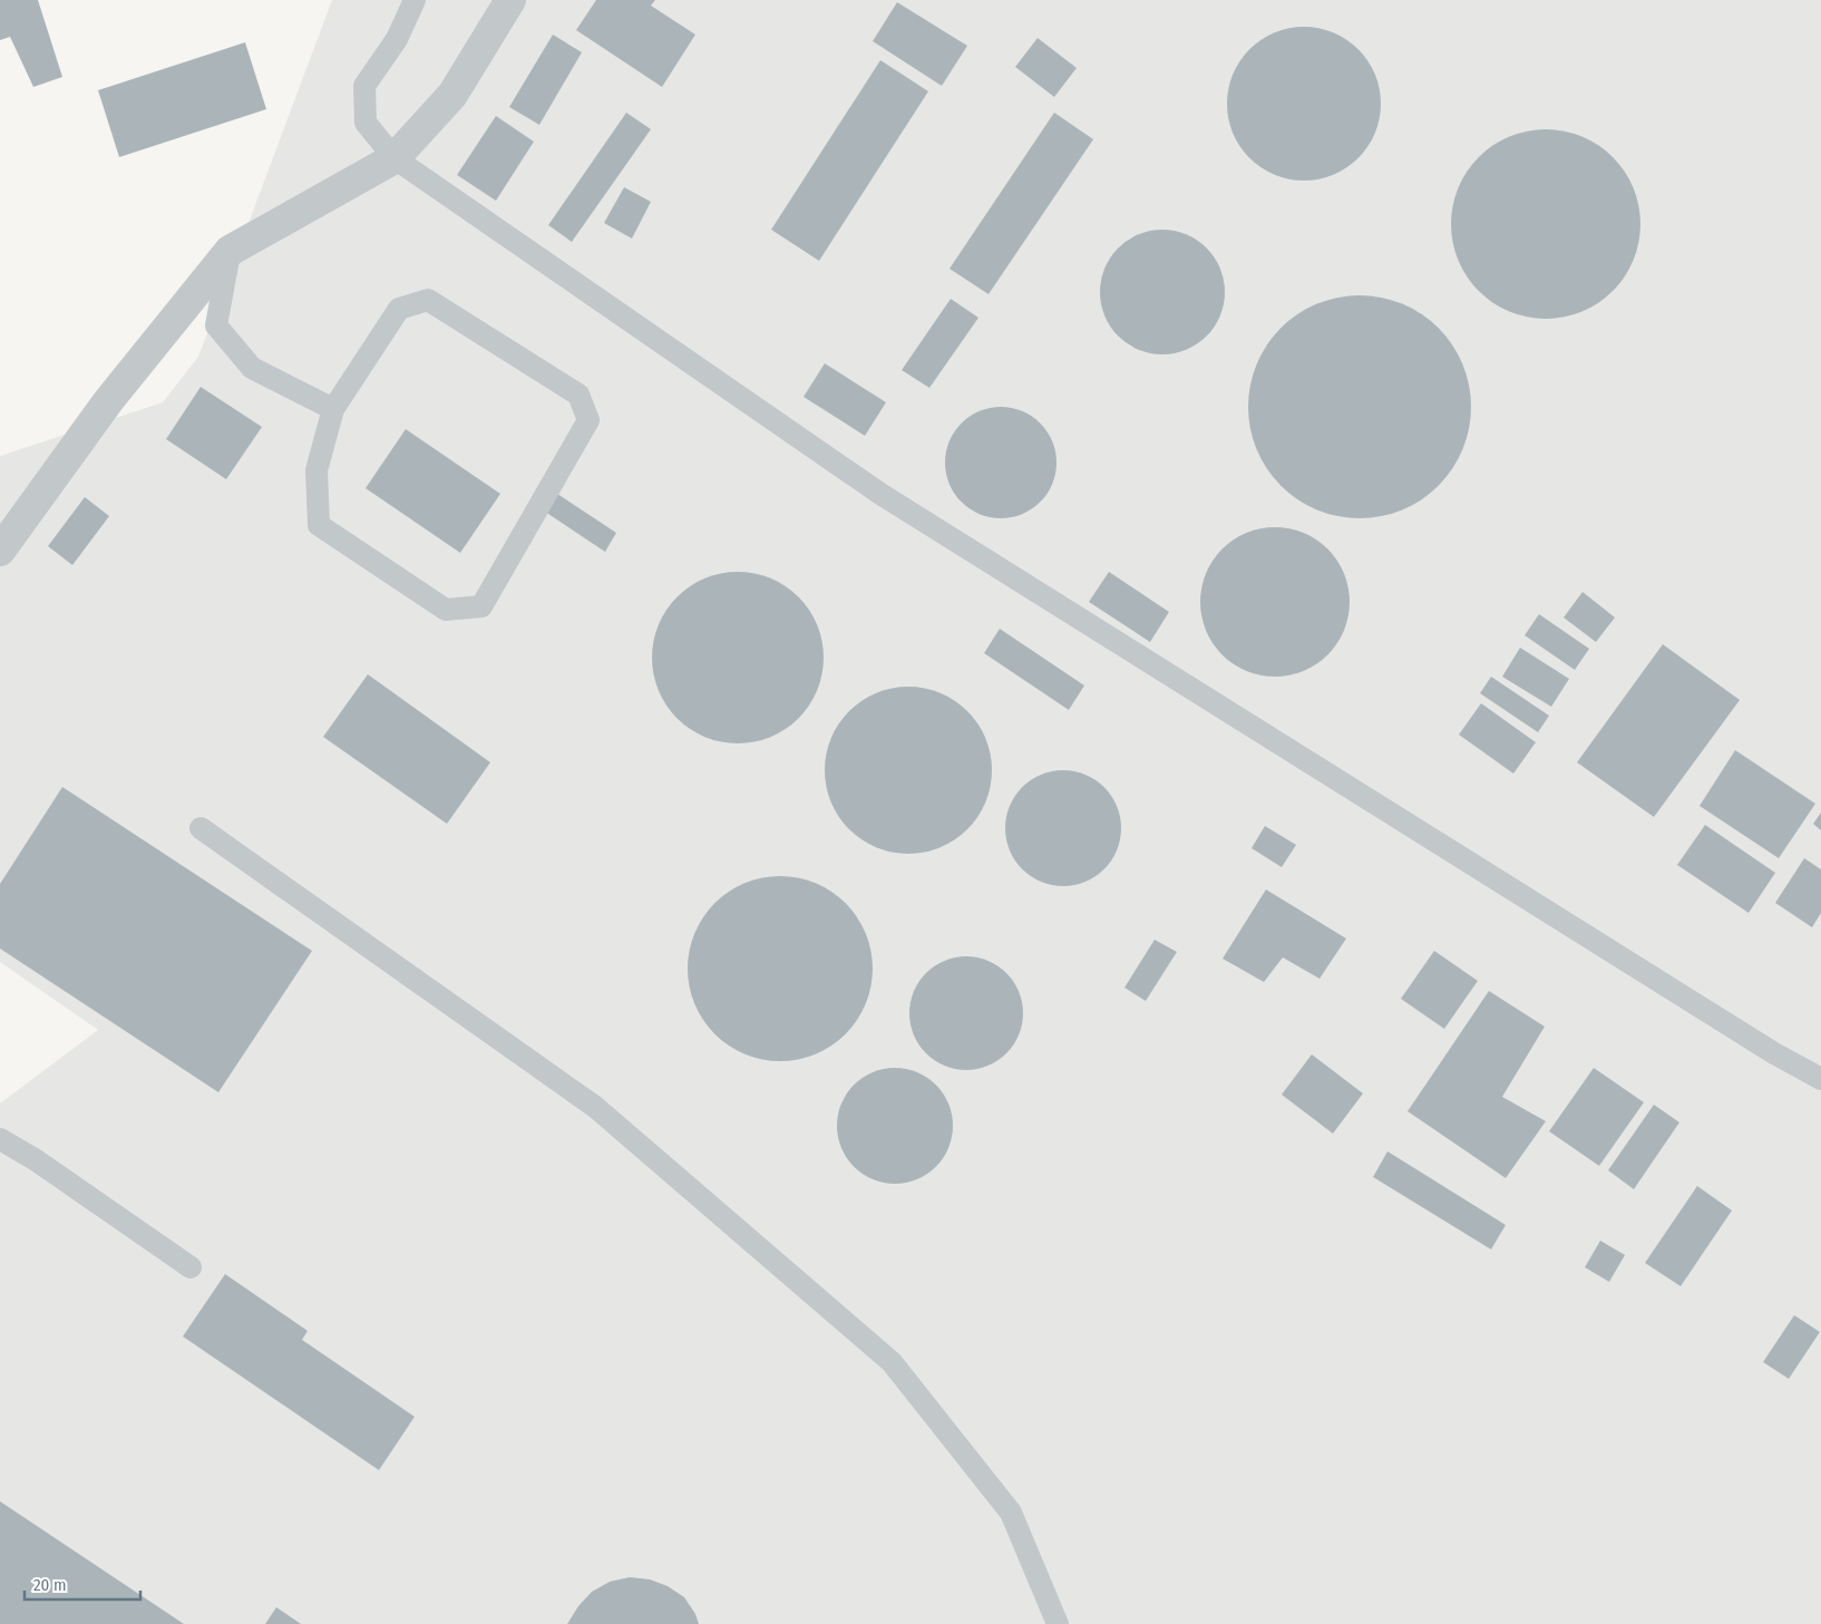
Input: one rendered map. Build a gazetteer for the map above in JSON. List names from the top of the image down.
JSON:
{
  "scale_bar": "20 m"
}
